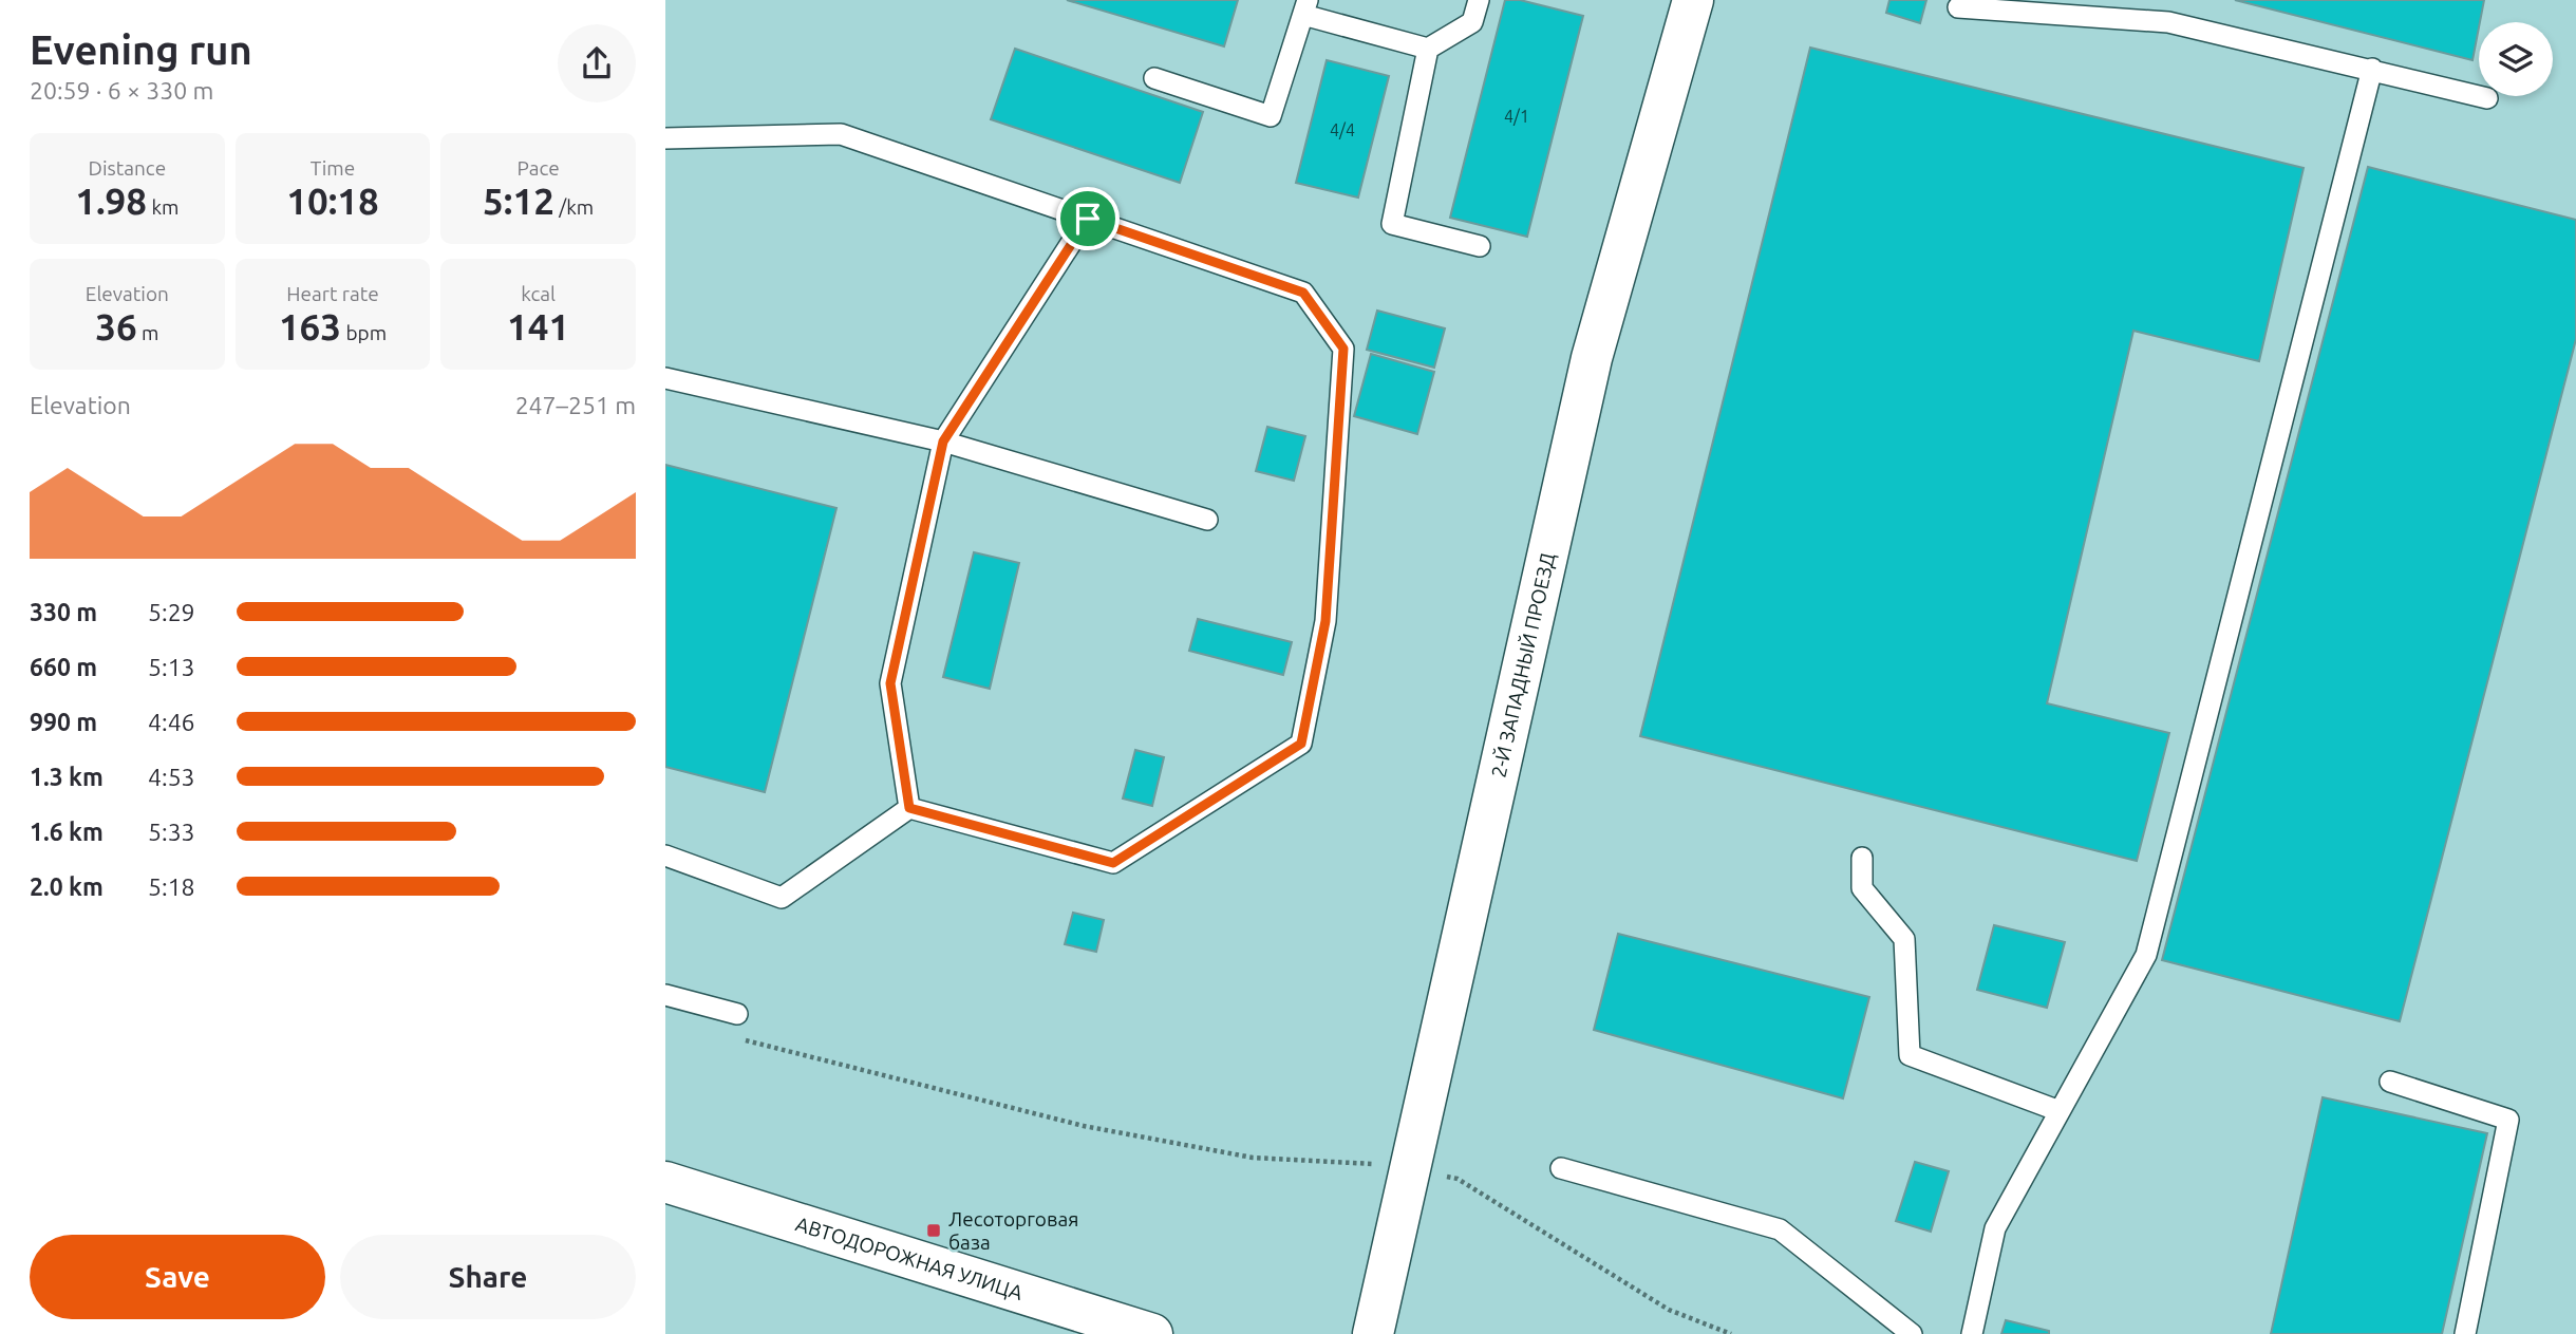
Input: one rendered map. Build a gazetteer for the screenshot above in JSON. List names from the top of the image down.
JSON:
{
  "streets": {
    "street": ["2-Й ЗАПАДНЫЙ ПРОЕЗД", "АВТОДОРОЖНАЯ УЛИЦА"]
  },
  "places": {
    "transit": ["Лесоторговая база"]
  },
  "house_numbers": ["4/1", "4/4"],
  "page": {
    "heading": ["Evening run", "20:59 · 6 × 330 m"],
    "stats": [
      ["Distance", "1.98 km"],
      ["Time", "10:18"],
      ["Pace", "5:12 /km"],
      ["Elevation", "36 m"],
      ["Heart rate", "163 bpm"],
      ["kcal", "141"]
    ],
    "chart": ["Elevation", "247–251 m"],
    "list": [
      {
        "name": "330 m",
        "note": "5:29"
      },
      {
        "name": "660 m",
        "note": "5:13"
      },
      {
        "name": "990 m",
        "note": "4:46"
      },
      {
        "name": "1.3 km",
        "note": "4:53"
      },
      {
        "name": "1.6 km",
        "note": "5:33"
      },
      {
        "name": "2.0 km",
        "note": "5:18"
      }
    ],
    "buttons": ["Save", "Share"]
  }
}
